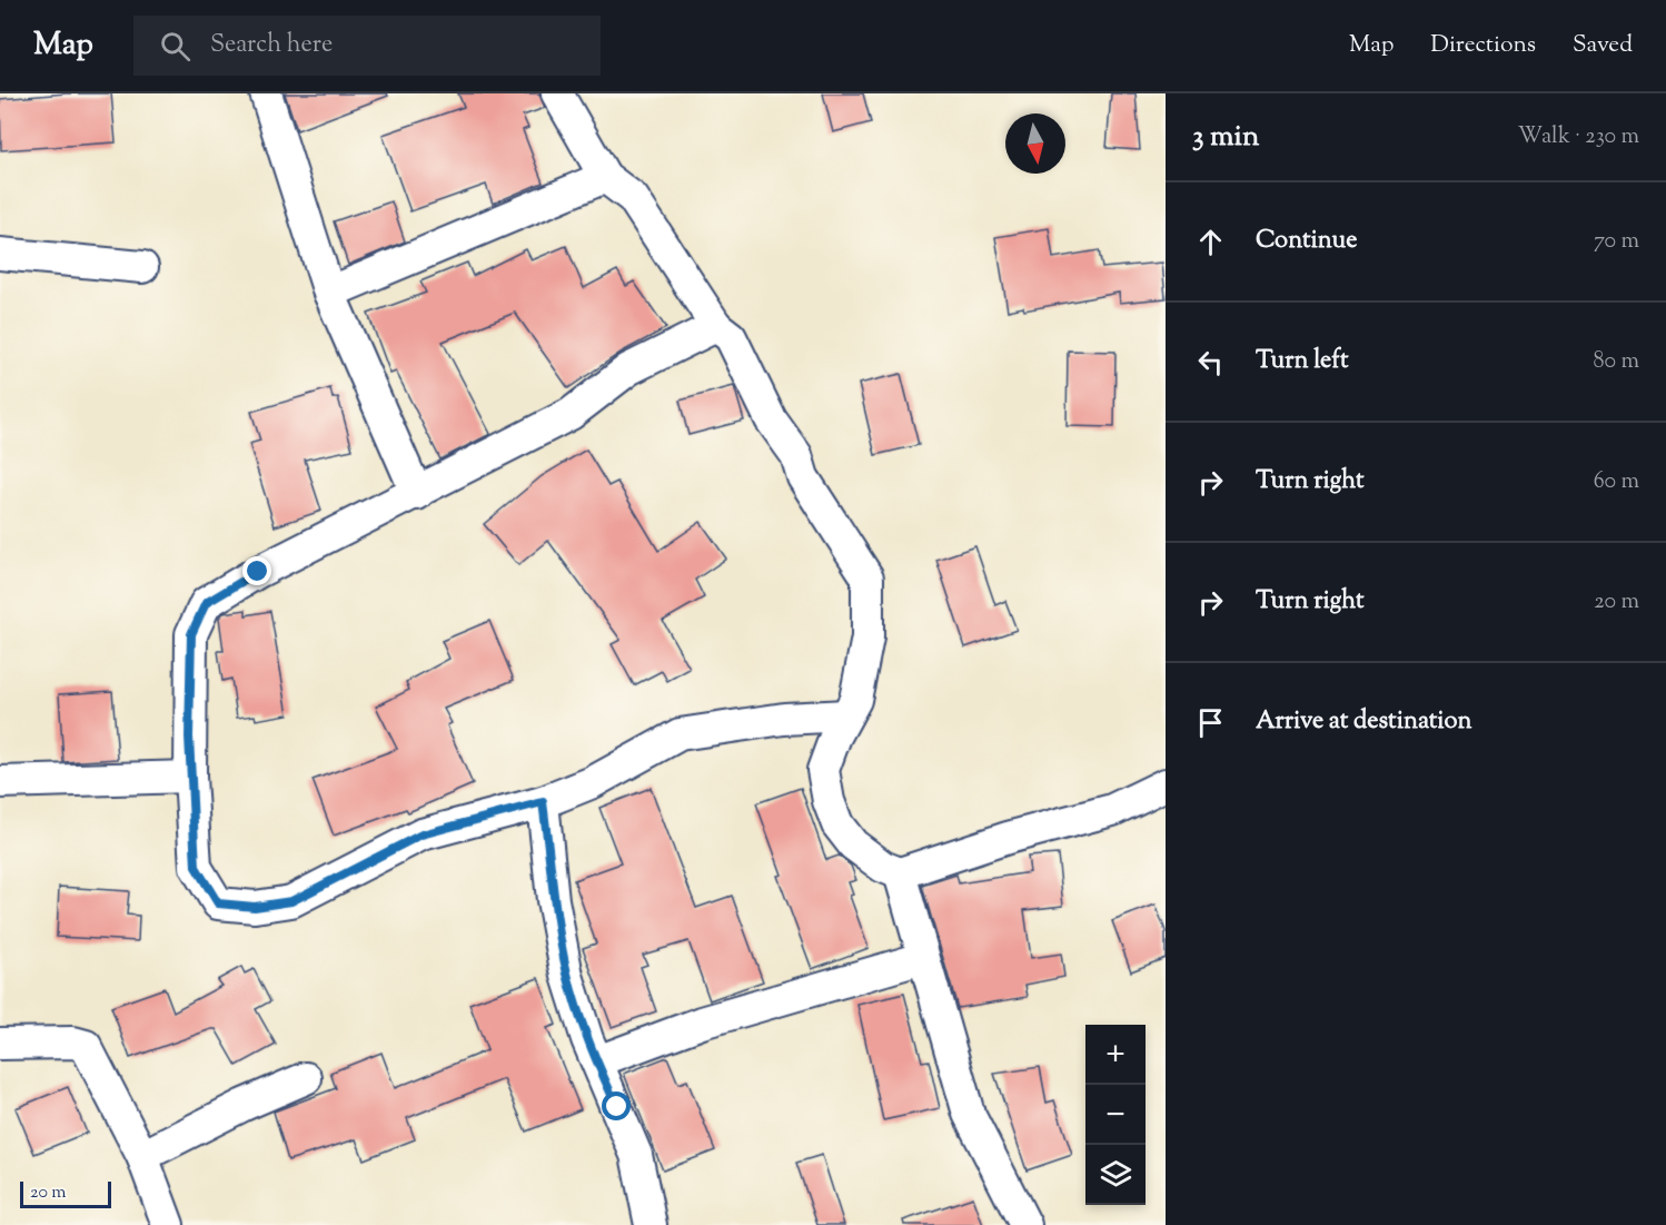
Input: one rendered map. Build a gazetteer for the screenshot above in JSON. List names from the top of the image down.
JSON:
{
  "scale_bar": "20 m",
  "north": "bottom",
  "page": {
    "header": "Map",
    "search": "Search here",
    "nav": ["Map", "Directions", "Saved"],
    "heading": ["3 min", "Walk · 230 m"],
    "list": [
      ["Continue", "70 m"],
      ["Turn left", "80 m"],
      ["Turn right", "60 m"],
      ["Turn right", "20 m"],
      "Arrive at destination"
    ],
    "map_buttons": ["+", "−"],
    "scale": "20 m"
  }
}
